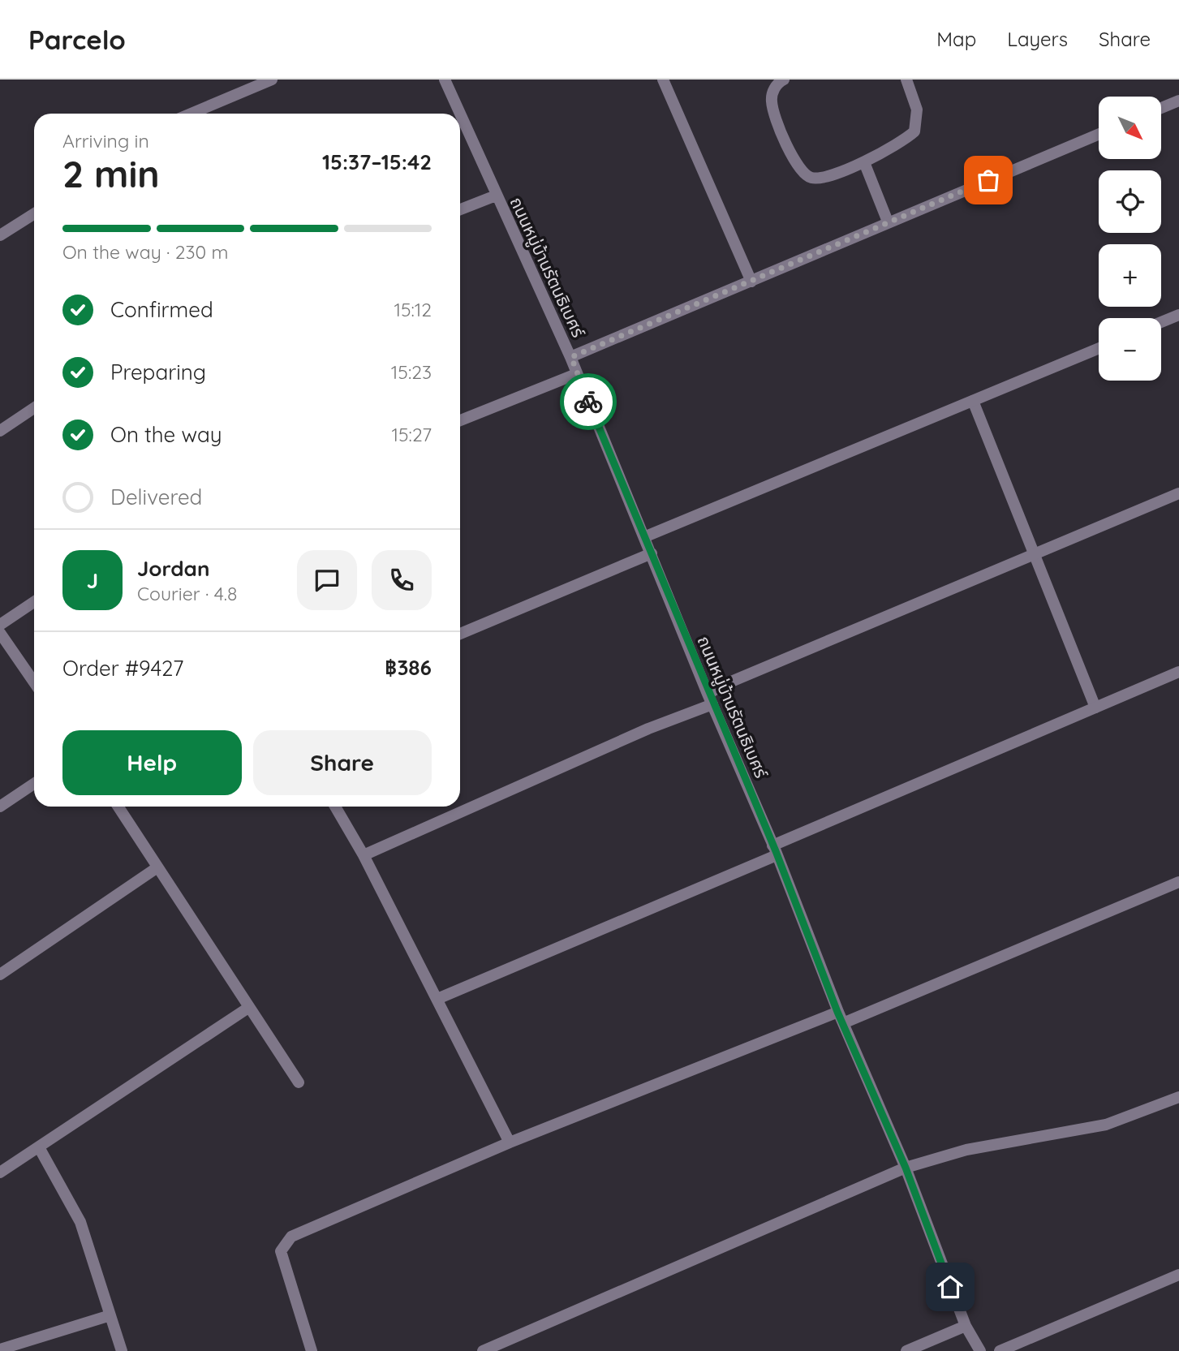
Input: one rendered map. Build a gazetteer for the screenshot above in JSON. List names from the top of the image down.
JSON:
{
  "streets": {
    "street": ["ถนนหมู่บ้านรัตนธิเบศร์"]
  },
  "north": "bottom right",
  "page": {
    "header": "Parcelo",
    "nav": ["Map", "Layers", "Share"],
    "map_buttons": ["+", "−"],
    "heading": ["2 min", "Arriving in", "15:37–15:42"],
    "panel": [
      "Jordan",
      "Courier · 4.8",
      "Order #9427",
      "฿386"
    ],
    "bar": "On the way · 230 m",
    "list": [
      ["Confirmed", "15:12"],
      ["Preparing", "15:23"],
      ["On the way", "15:27"],
      "Delivered"
    ],
    "round": "J",
    "buttons": ["Help", "Share"]
  }
}
